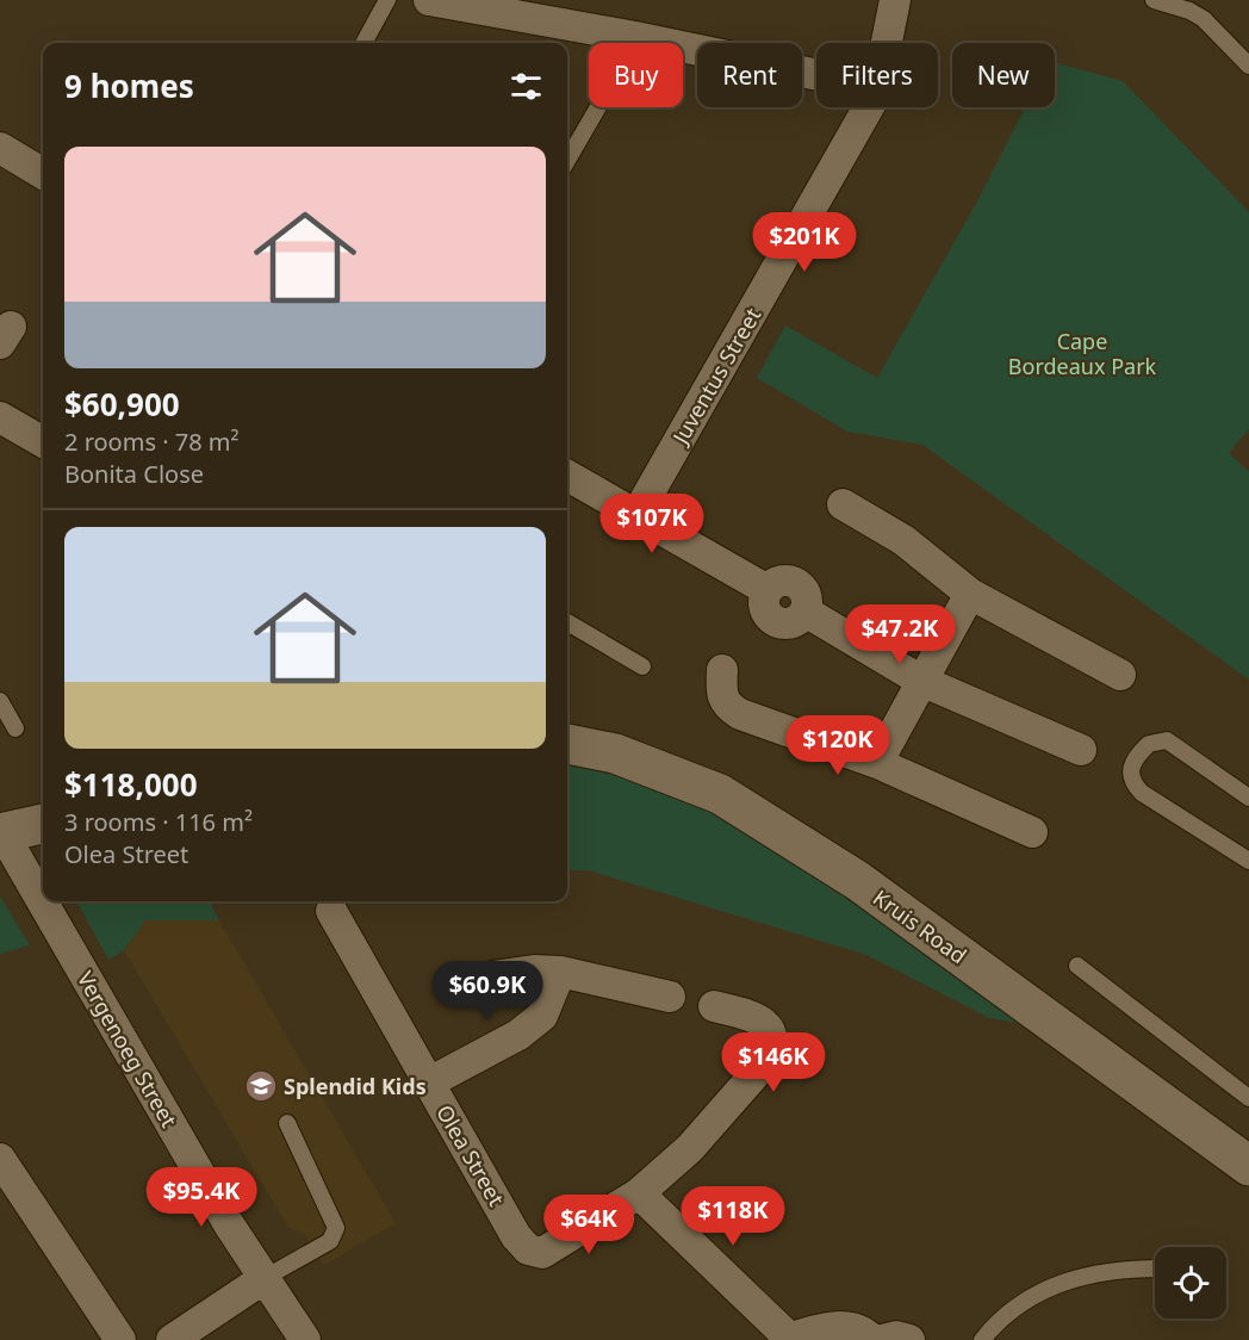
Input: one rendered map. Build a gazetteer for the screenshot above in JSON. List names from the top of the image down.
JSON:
{
  "streets": {
    "street": [
      "Juventus Street",
      "Kruis Road",
      "Vergenoeg Street",
      "Olea Street"
    ]
  },
  "parks": ["Cape Bordeaux Park"],
  "places": {
    "school or university": ["Splendid Kids"]
  },
  "page": {
    "chip": [
      "Buy",
      "Rent",
      "Filters",
      "New"
    ],
    "heading": "9 homes",
    "list": [
      {
        "name": "$60,900",
        "note": "2 rooms · 78 m² · Bonita Close"
      },
      {
        "name": "$118,000",
        "note": "3 rooms · 116 m² · Olea Street"
      }
    ],
    "price": [
      "$201K",
      "$107K",
      "$47.2K",
      "$120K",
      "$60.9K",
      "$146K",
      "$95.4K",
      "$118K",
      "$64K"
    ]
  }
}
